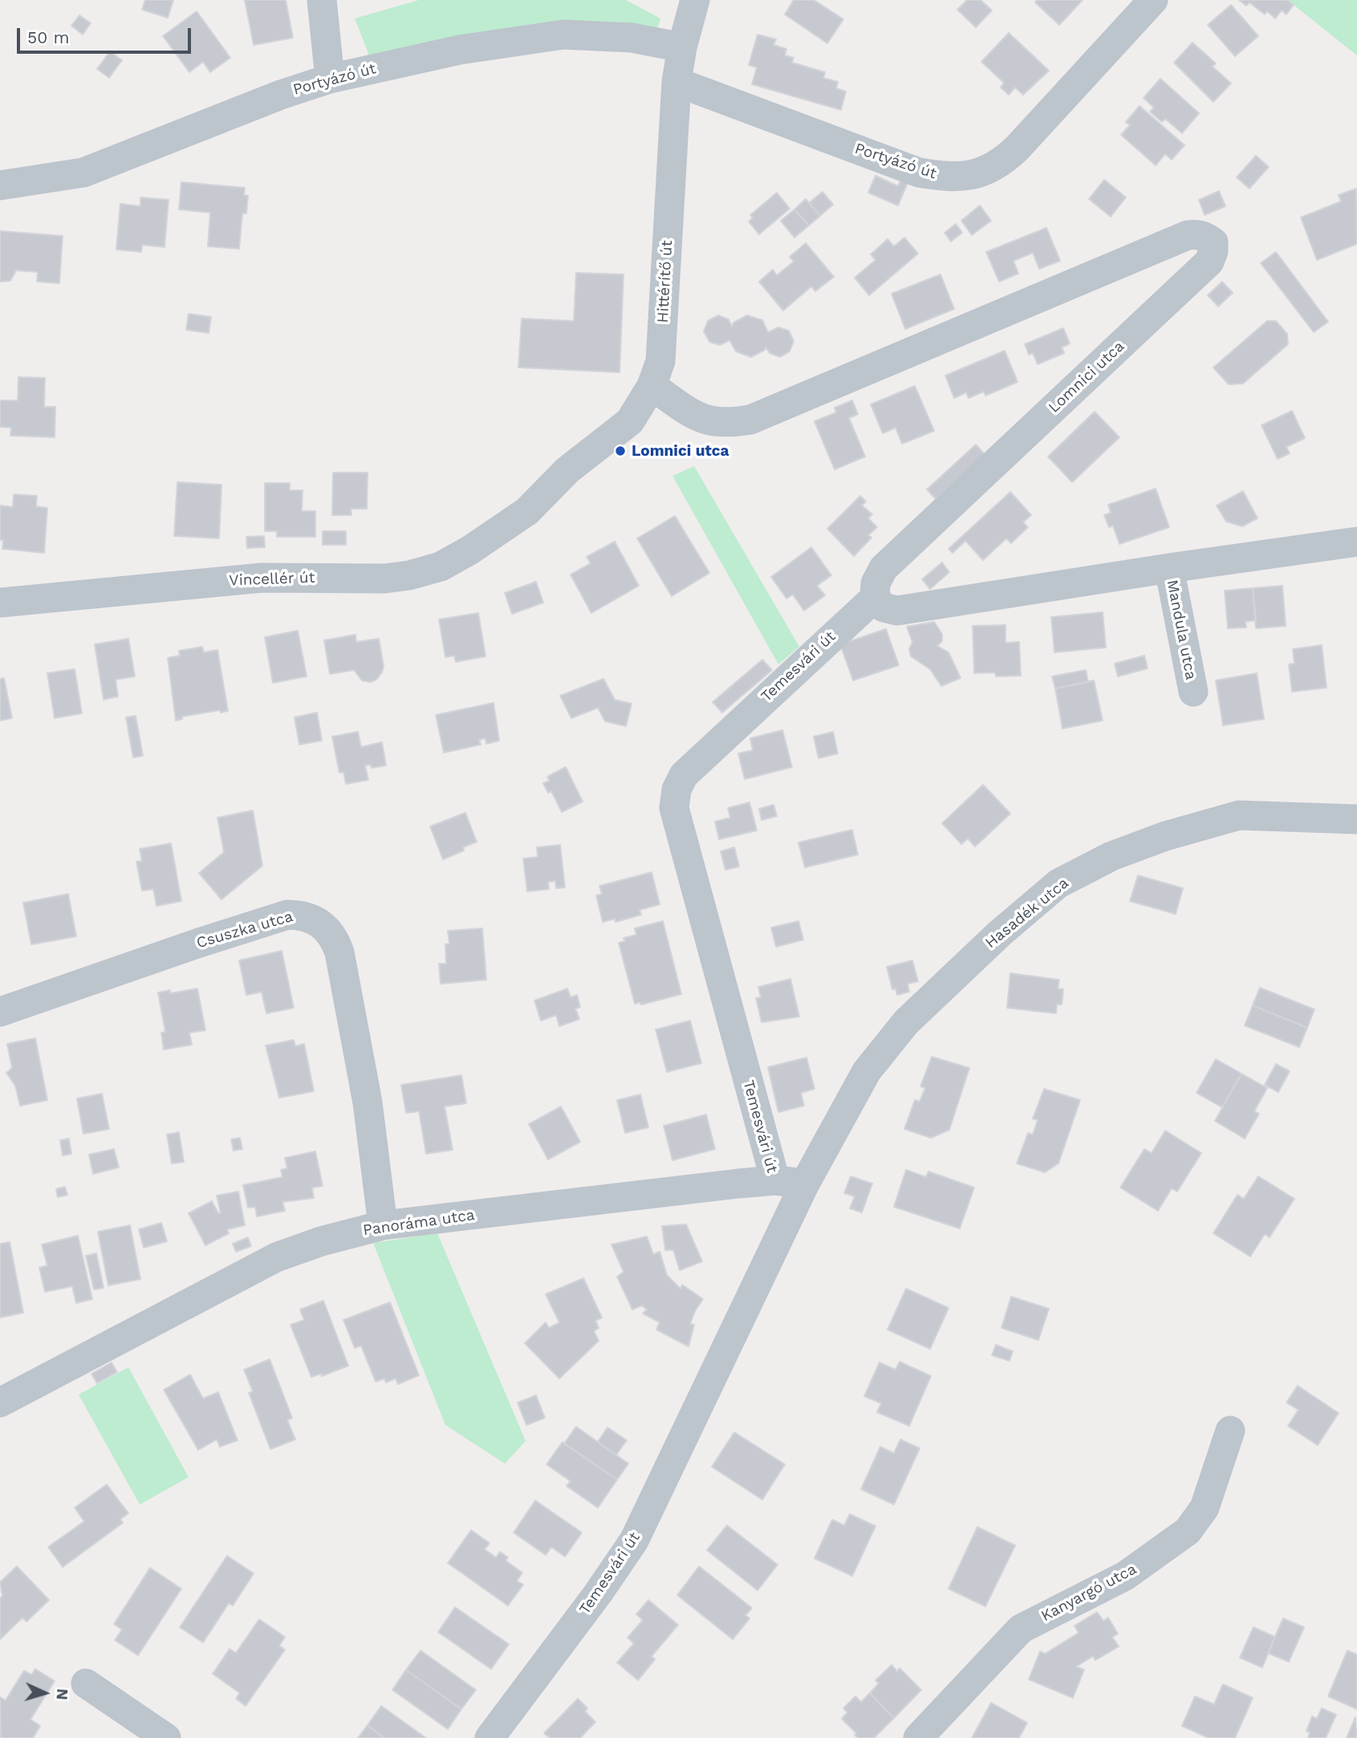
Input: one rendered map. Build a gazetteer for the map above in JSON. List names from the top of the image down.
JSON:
{
  "streets": {
    "street": [
      "Portyázó út",
      "Hittérítő út",
      "Lomnici utca",
      "Vincellér út",
      "Mandula utca",
      "Temesvári út",
      "Hasadék utca",
      "Csuszka utca",
      "Panoráma utca",
      "Kanyargó utca"
    ]
  },
  "crossings": [
    ["Portyázó út", "Hittérítő út"],
    ["Hittérítő út", "Lomnici utca"],
    ["Hittérítő út", "Vincellér út"],
    ["Lomnici utca", "Temesvári út"],
    ["Temesvári út", "Hasadék utca"],
    ["Temesvári út", "Panoráma utca"],
    ["Csuszka utca", "Panoráma utca"]
  ],
  "places": ["Lomnici utca"],
  "scale_bar": "50 m",
  "north": "right"
}
